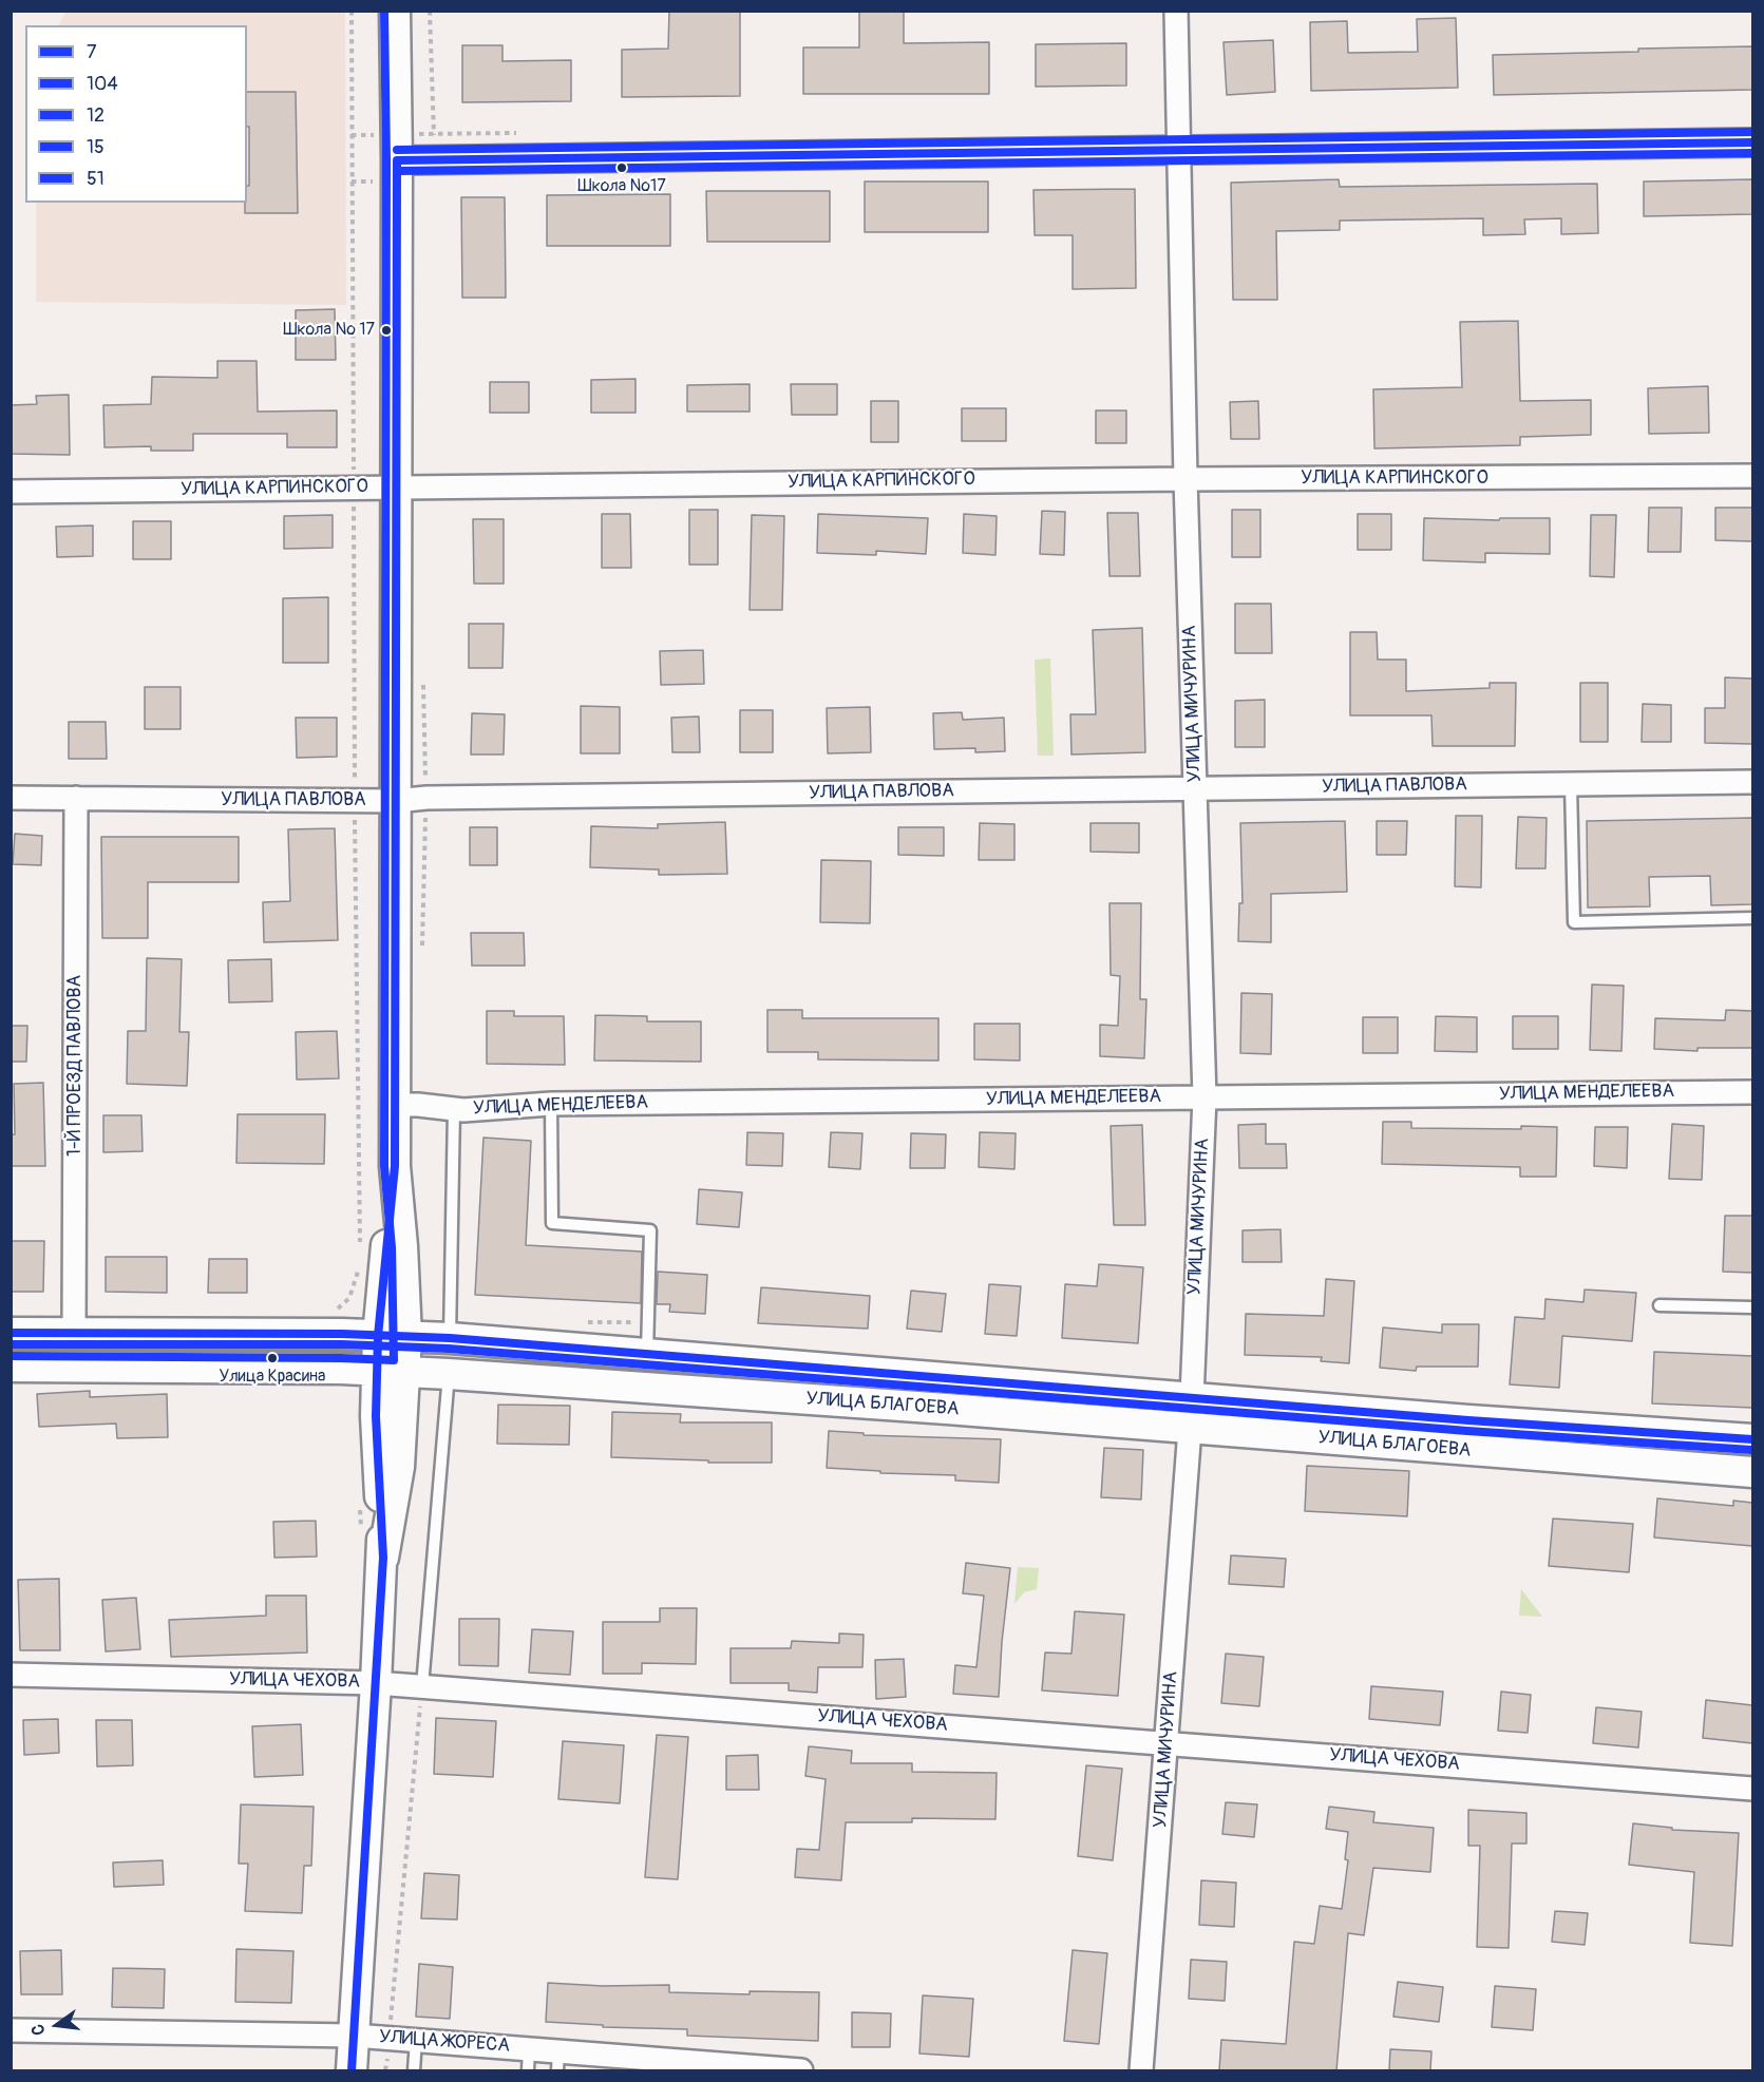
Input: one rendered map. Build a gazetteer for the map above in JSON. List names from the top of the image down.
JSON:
{
  "streets": {
    "main road": ["УЛИЦА БЛАГОЕВА"],
    "street": [
      "УЛИЦА КАРПИНСКОГО",
      "УЛИЦА МИЧУРИНА",
      "УЛИЦА ПАВЛОВА",
      "1-Й ПРОЕЗД ПАВЛОВА",
      "УЛИЦА МЕНДЕЛЕЕВА",
      "УЛИЦА ЧЕХОВА",
      "УЛИЦА ЖОРЕСА"
    ]
  },
  "crossings": [
    ["УЛИЦА КАРПИНСКОГО", "УЛИЦА МИЧУРИНА"],
    ["УЛИЦА МИЧУРИНА", "УЛИЦА ПАВЛОВА"],
    ["УЛИЦА МИЧУРИНА", "УЛИЦА МЕНДЕЛЕЕВА"],
    ["УЛИЦА МИЧУРИНА", "УЛИЦА БЛАГОЕВА"],
    ["УЛИЦА МИЧУРИНА", "УЛИЦА ЧЕХОВА"],
    ["УЛИЦА ПАВЛОВА", "1-Й ПРОЕЗД ПАВЛОВА"],
    ["1-Й ПРОЕЗД ПАВЛОВА", "УЛИЦА БЛАГОЕВА"]
  ],
  "places": ["Школа №17", "Школа № 17", "Улица Красина"],
  "lines": [
    "transit line 104",
    "transit line 12",
    "transit line 7",
    "transit line 15",
    "transit line 51"
  ],
  "legend": [
    "7",
    "104",
    "12",
    "15",
    "51"
  ],
  "north": "left"
}
